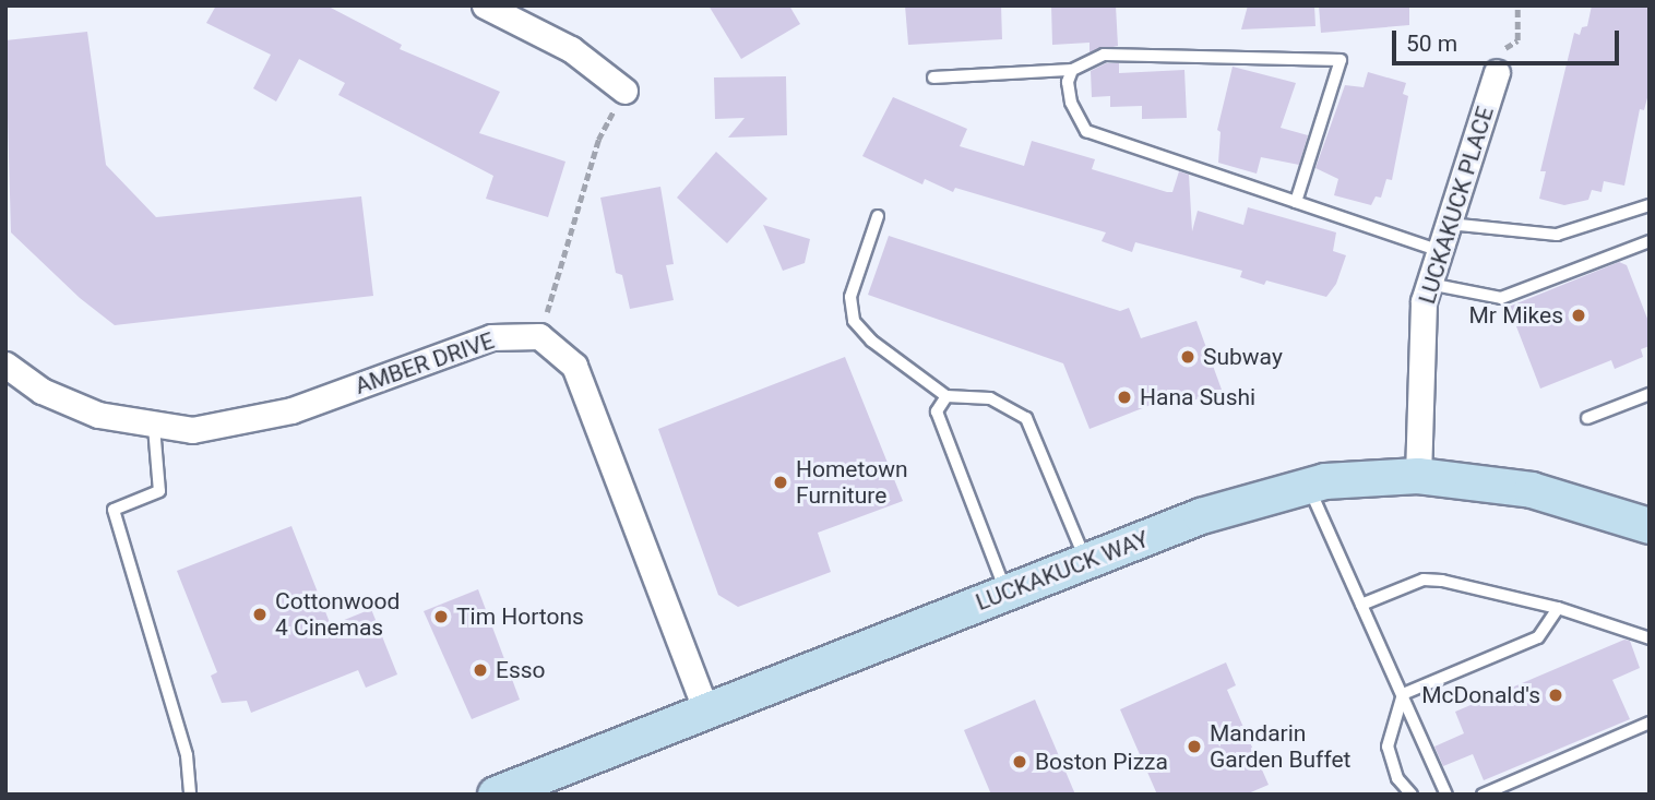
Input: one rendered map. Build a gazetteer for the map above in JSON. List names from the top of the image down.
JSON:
{
  "streets": {
    "street": ["LUCKAKUCK PLACE", "AMBER DRIVE", "LUCKAKUCK WAY"]
  },
  "crossings": [
    ["LUCKAKUCK PLACE", "LUCKAKUCK WAY"]
  ],
  "places": [
    "Mr Mikes",
    "Subway",
    "Hana Sushi",
    "Hometown Furniture",
    "Cottonwood 4 Cinemas",
    "Tim Hortons",
    "Esso",
    "McDonald's",
    "Mandarin Garden Buffet",
    "Boston Pizza"
  ],
  "scale_bar": "50 m"
}
